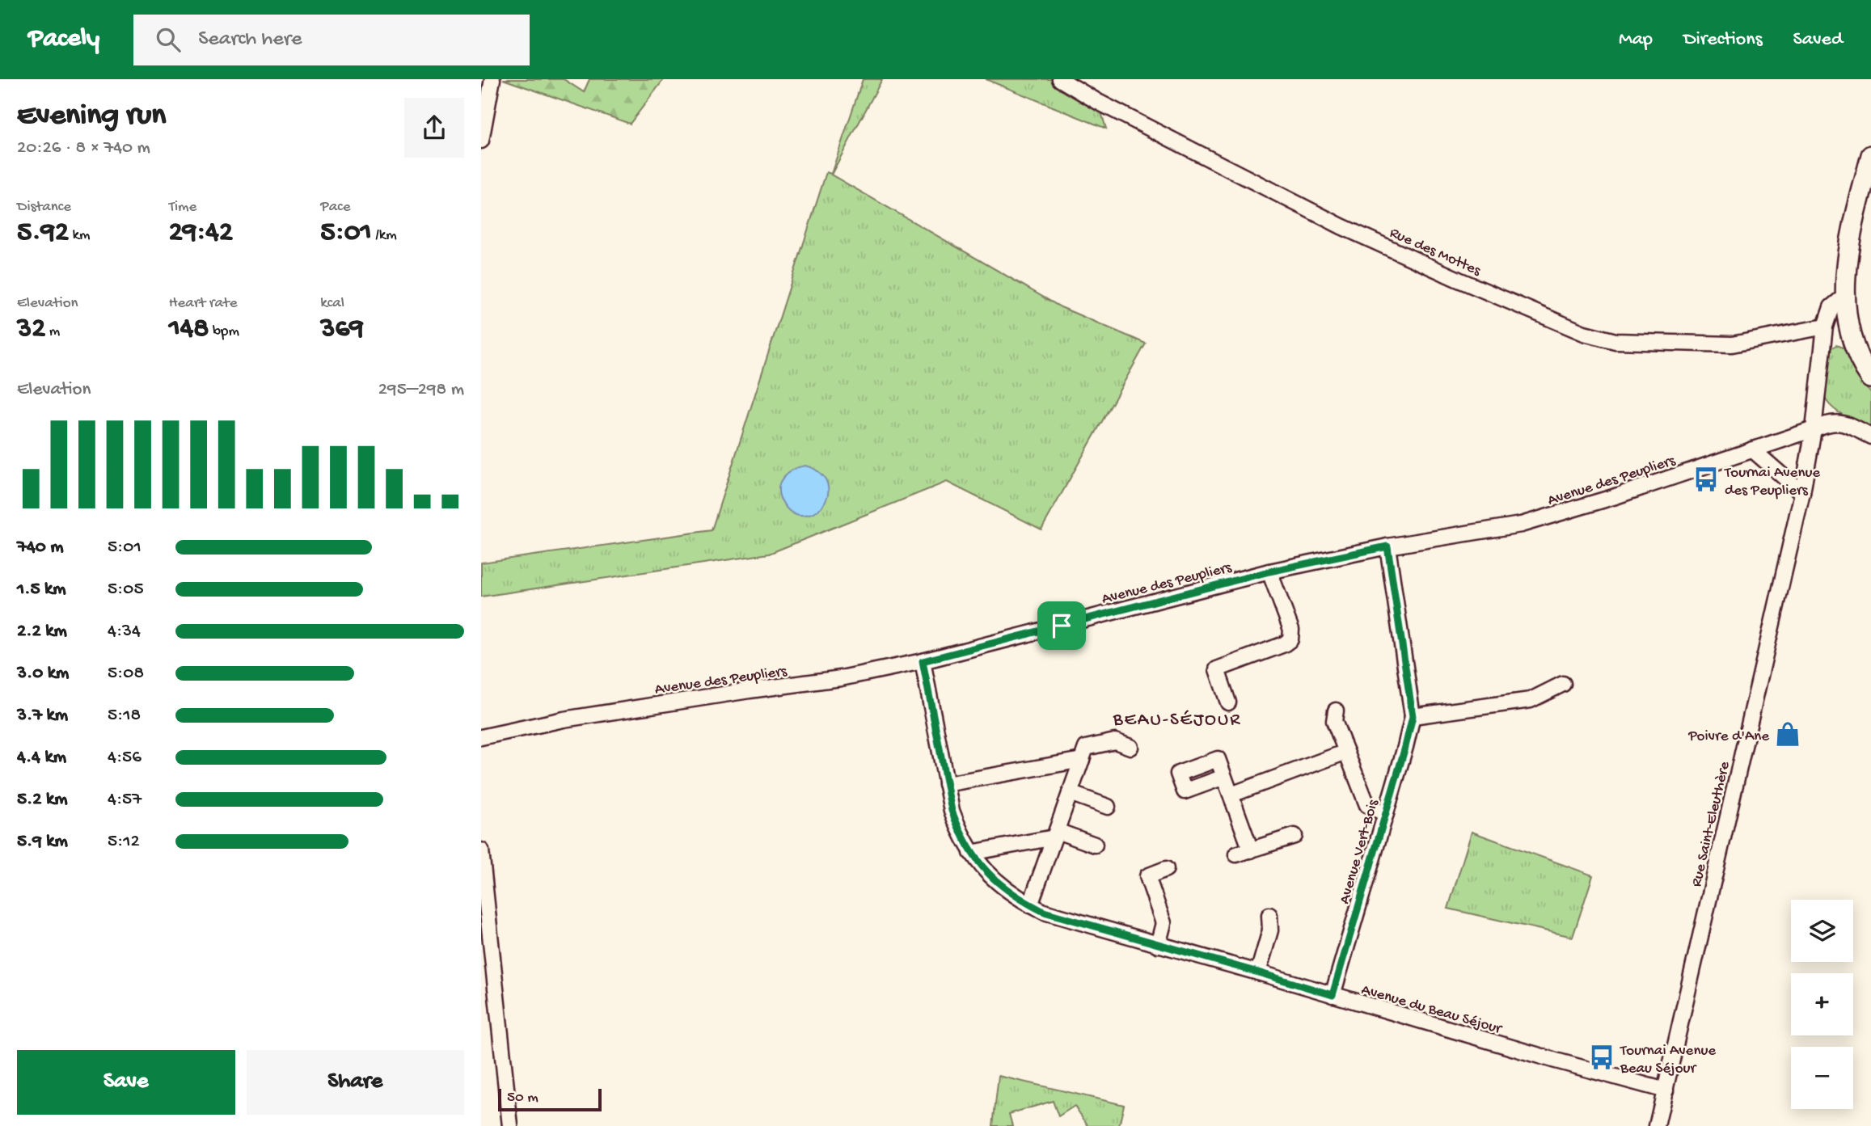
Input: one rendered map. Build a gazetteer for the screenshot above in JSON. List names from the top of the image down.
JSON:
{
  "streets": {
    "street": [
      "Rue des Mottes",
      "Avenue des Peupliers",
      "Rue Saint-Eleuthère",
      "Avenue Vert-Bois",
      "Avenue du Beau Séjour"
    ]
  },
  "crossings": [
    ["Rue des Mottes", "Rue Saint-Eleuthère"],
    ["Avenue des Peupliers", "Rue Saint-Eleuthère"],
    ["Avenue des Peupliers", "Avenue Vert-Bois"],
    ["Avenue des Peupliers", "Avenue du Beau Séjour"],
    ["Rue Saint-Eleuthère", "Avenue du Beau Séjour"],
    ["Avenue Vert-Bois", "Avenue du Beau Séjour"]
  ],
  "districts": ["BEAU-SÉJOUR"],
  "places": {
    "bus stop": ["Tournai Avenue des Peupliers", "Tournai Avenue Beau Séjour"],
    "shop": ["Poivre d'Ane"]
  },
  "scale_bar": "50 m",
  "page": {
    "header": "Pacely",
    "search": "Search here",
    "nav": ["Map", "Directions", "Saved"],
    "heading": ["Evening run", "20:26 · 8 × 740 m"],
    "stats": [
      ["Distance", "5.92 km"],
      ["Time", "29:42"],
      ["Pace", "5:01 /km"],
      ["Elevation", "32 m"],
      ["Heart rate", "148 bpm"],
      ["kcal", "369"]
    ],
    "chart": ["Elevation", "295–298 m"],
    "list": [
      {
        "name": "740 m",
        "note": "5:01"
      },
      {
        "name": "1.5 km",
        "note": "5:05"
      },
      {
        "name": "2.2 km",
        "note": "4:34"
      },
      {
        "name": "3.0 km",
        "note": "5:08"
      },
      {
        "name": "3.7 km",
        "note": "5:18"
      },
      {
        "name": "4.4 km",
        "note": "4:56"
      },
      {
        "name": "5.2 km",
        "note": "4:57"
      },
      {
        "name": "5.9 km",
        "note": "5:12"
      }
    ],
    "map_buttons": ["+", "−"],
    "buttons": ["Save", "Share"],
    "scale": "50 m"
  }
}
